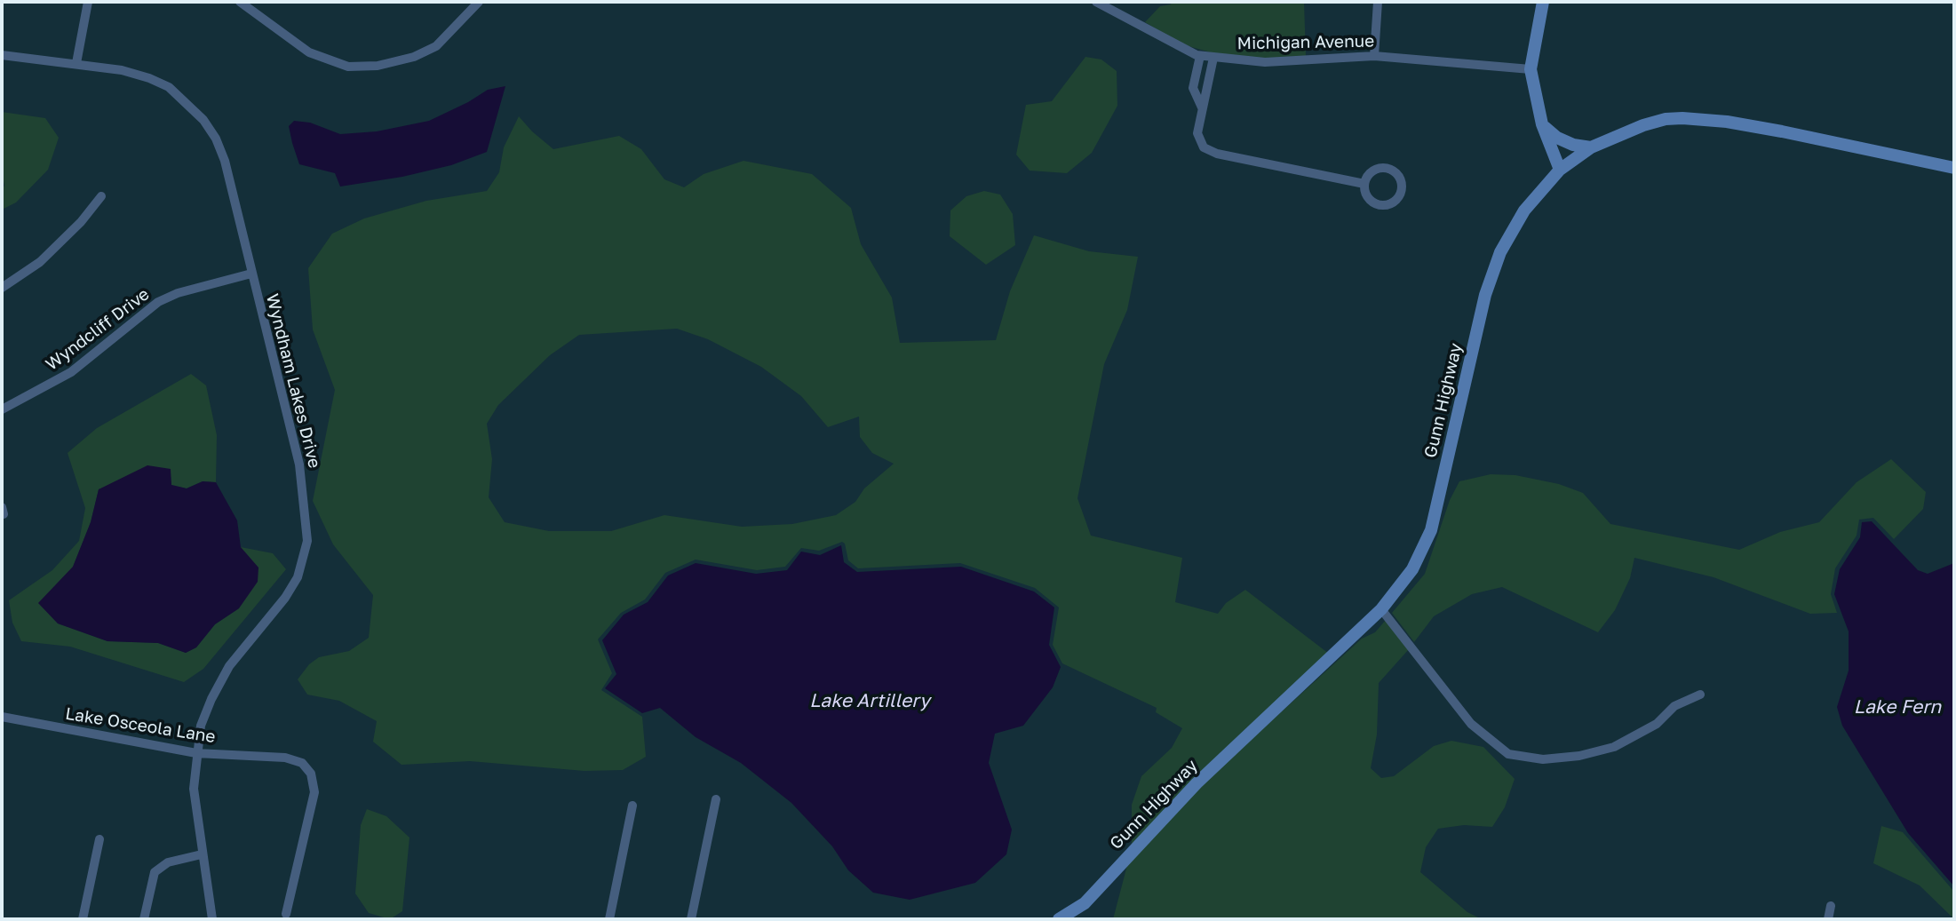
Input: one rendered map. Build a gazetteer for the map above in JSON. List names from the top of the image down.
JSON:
{
  "streets": {
    "main road": ["Gunn Highway"],
    "street": [
      "Michigan Avenue",
      "Wyndcliff Drive",
      "Wyndham Lakes Drive",
      "Lake Osceola Lane"
    ]
  },
  "crossings": [
    ["Wyndcliff Drive", "Wyndham Lakes Drive"],
    ["Wyndham Lakes Drive", "Lake Osceola Lane"]
  ],
  "water": ["Lake Artillery", "Lake Fern"]
}
